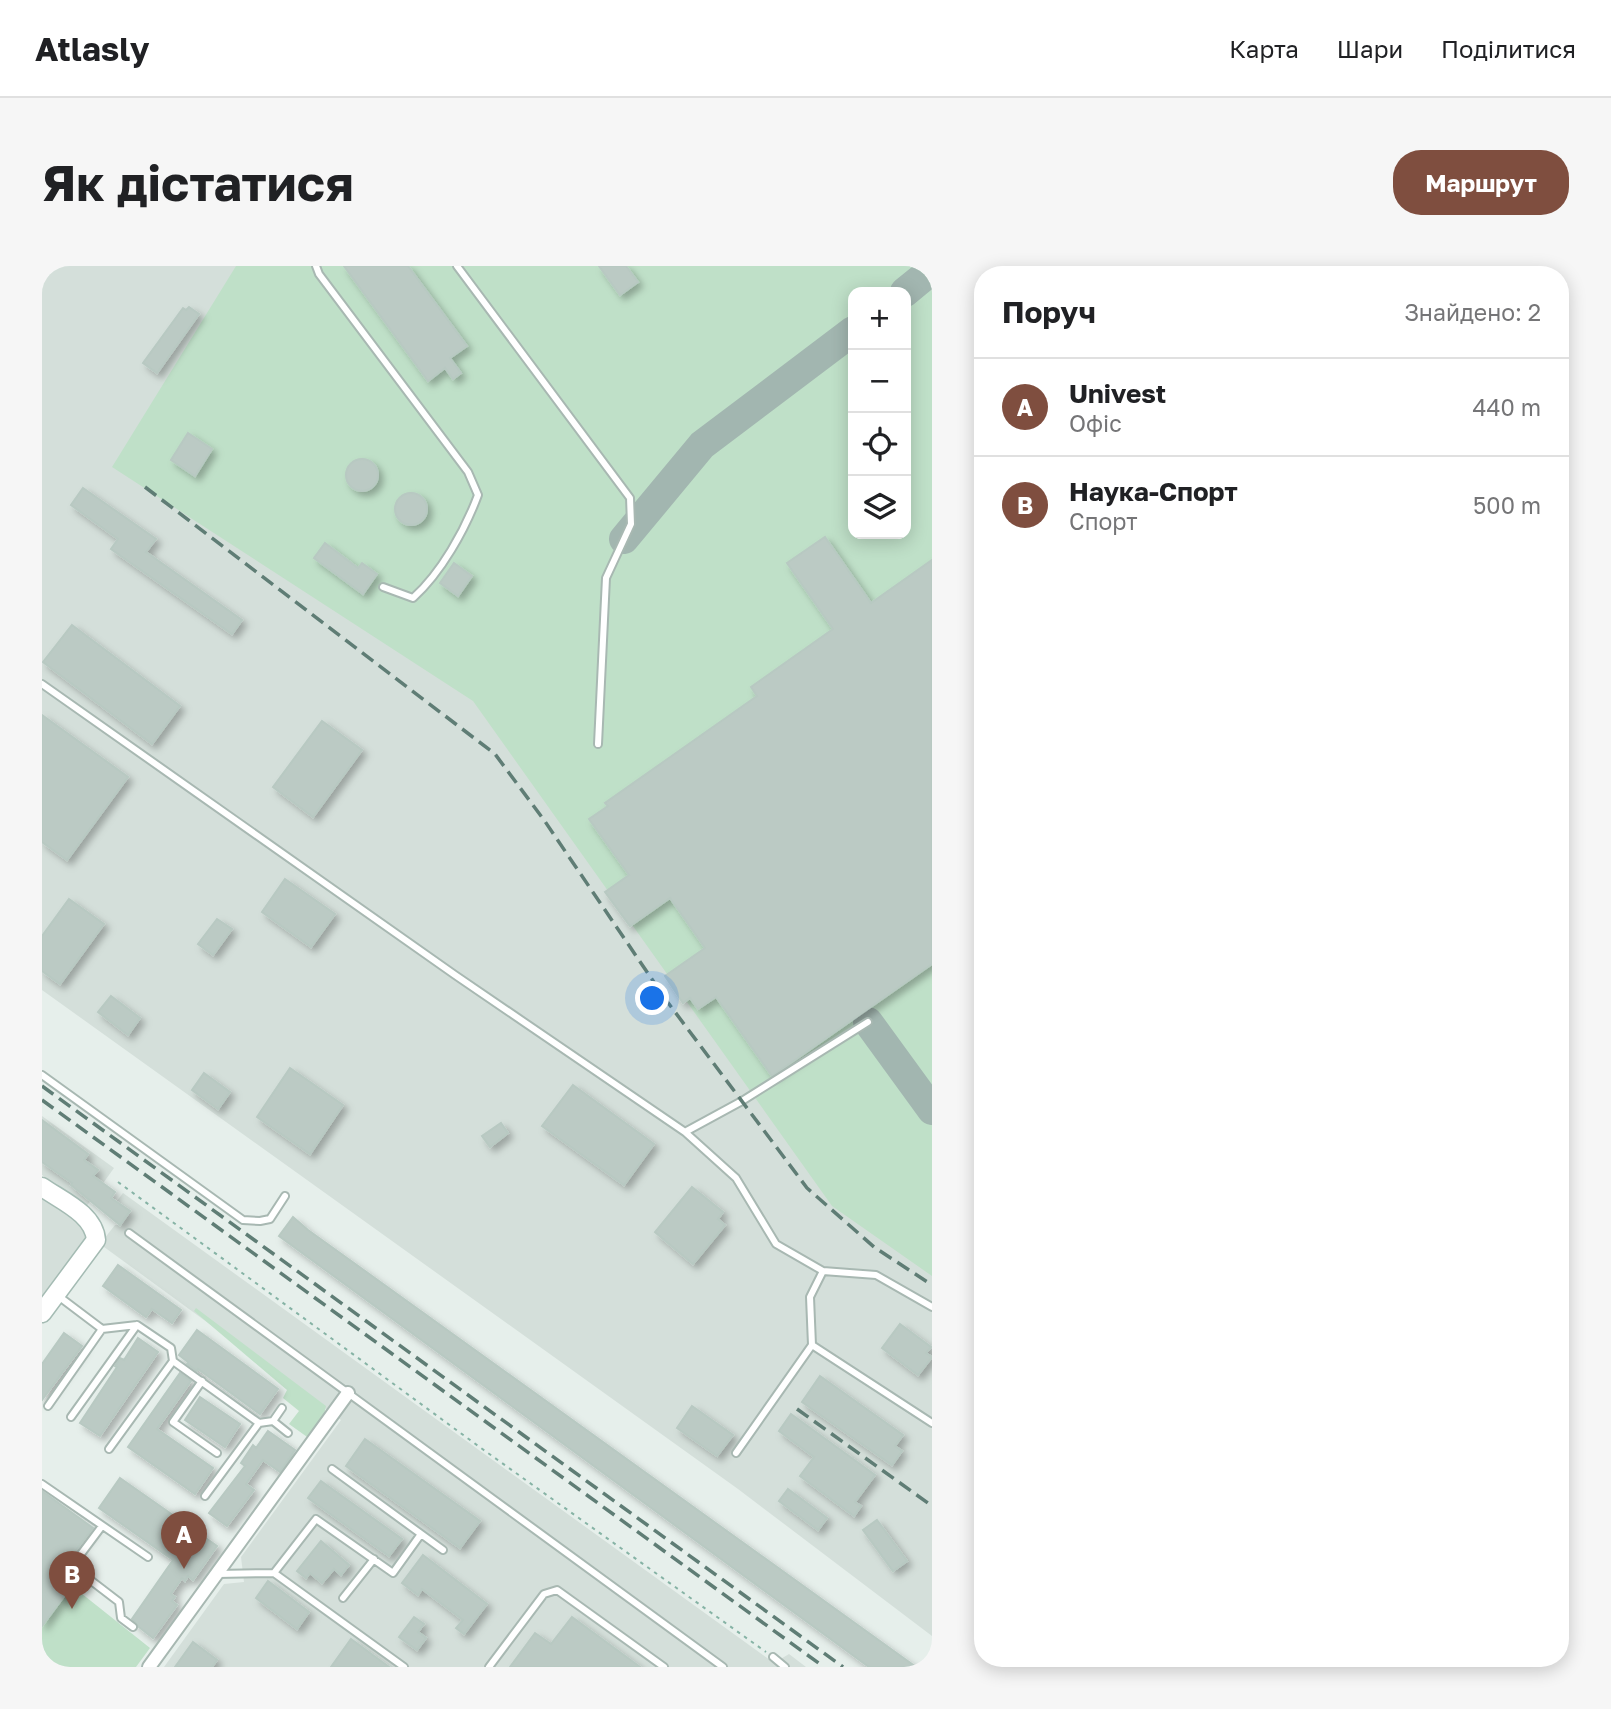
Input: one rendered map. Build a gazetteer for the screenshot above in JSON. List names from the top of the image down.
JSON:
{
  "page": {
    "header": "Atlasly",
    "nav": ["Карта", "Шари", "Поділитися"],
    "buttons": "Маршрут",
    "title": "Як дістатися",
    "heading": ["Поруч", "Знайдено: 2"],
    "map_buttons": ["+", "−"],
    "list": [
      {
        "mark": "A",
        "name": "Univest",
        "note": "Офіс",
        "value": "440 m"
      },
      {
        "mark": "B",
        "name": "Наука-Спорт",
        "note": "Спорт",
        "value": "500 m"
      }
    ],
    "pins": ["A", "B"]
  }
}
